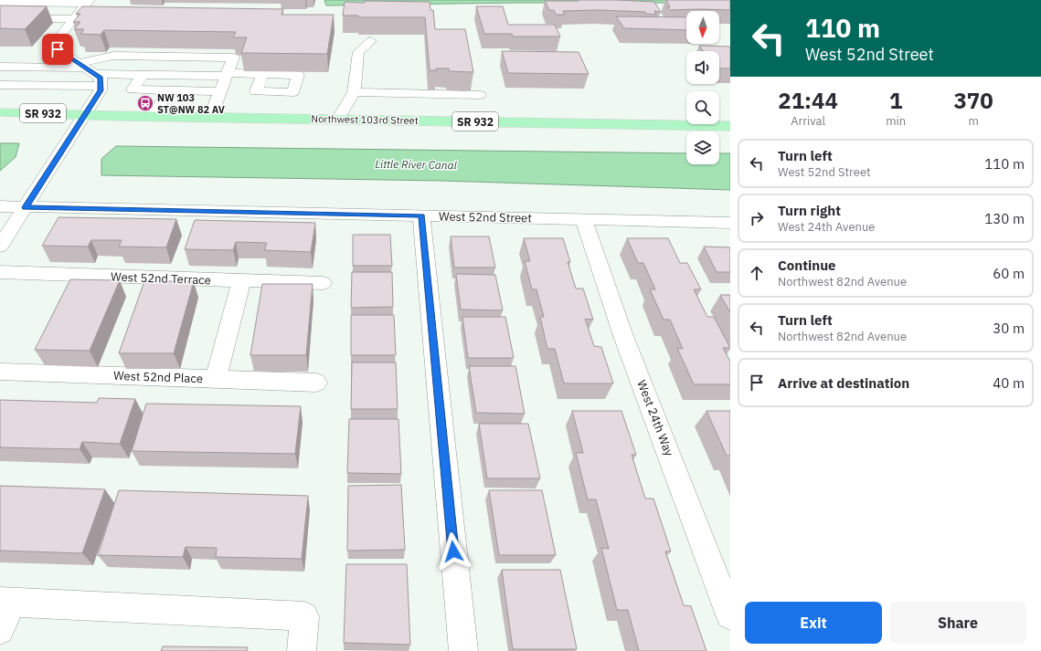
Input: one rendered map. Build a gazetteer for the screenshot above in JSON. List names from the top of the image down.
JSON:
{
  "streets": {
    "main road": ["SR 932", "Northwest 103rd Street"],
    "street": [
      "West 52nd Street",
      "West 52nd Terrace",
      "West 52nd Place",
      "West 24th Way"
    ]
  },
  "crossings": [
    ["West 52nd Street", "West 24th Way"]
  ],
  "water": ["Little River Canal"],
  "places": {
    "bus stop": ["NW 103 ST@NW 82 AV"]
  },
  "north": "bottom",
  "page": {
    "turn": ["110 m", "West 52nd Street"],
    "eta": [
      "21:44",
      "Arrival",
      "1",
      "min",
      "370",
      "m"
    ],
    "list": [
      {
        "name": "Turn left",
        "note": "West 52nd Street",
        "value": "110 m"
      },
      {
        "name": "Turn right",
        "note": "West 24th Avenue",
        "value": "130 m"
      },
      {
        "name": "Continue",
        "note": "Northwest 82nd Avenue",
        "value": "60 m"
      },
      {
        "name": "Turn left",
        "note": "Northwest 82nd Avenue",
        "value": "30 m"
      },
      {
        "name": "Arrive at destination",
        "value": "40 m"
      }
    ],
    "buttons": ["Exit", "Share"]
  }
}
